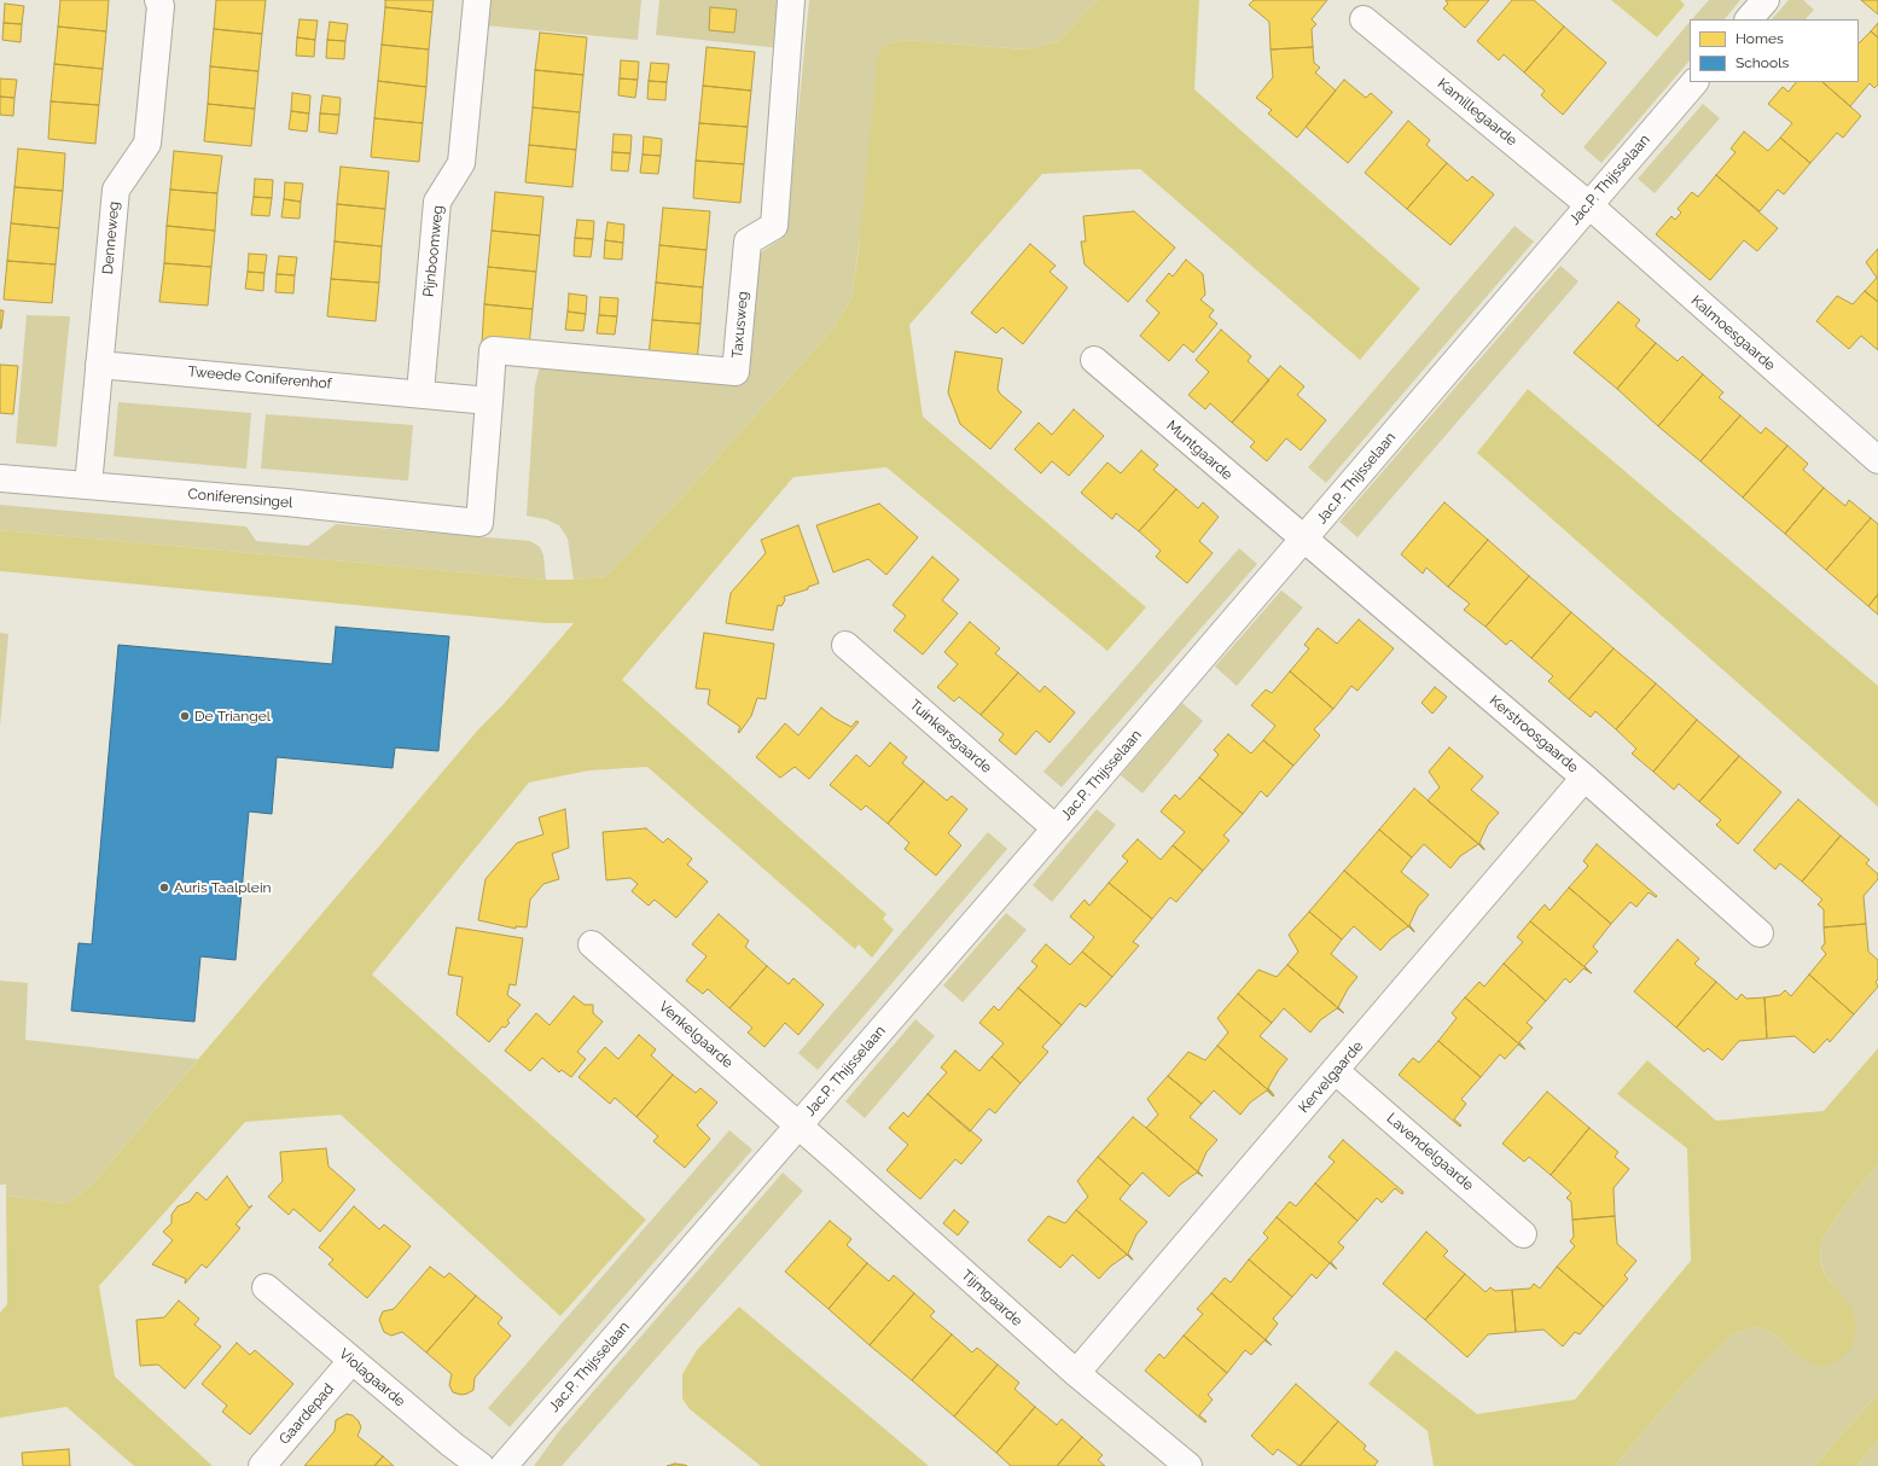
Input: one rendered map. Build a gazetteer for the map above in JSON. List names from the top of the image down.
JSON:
{
  "streets": {
    "street": [
      "Kamillegaarde",
      "Jac.P. Thijsselaan",
      "Denneweg",
      "Pijnboomweg",
      "Taxusweg",
      "Kalmoesgaarde",
      "Tweede Coniferenhof",
      "Muntgaarde",
      "Coniferensingel",
      "Kerstroosgaarde",
      "Tuinkersgaarde",
      "Venkelgaarde",
      "Kervelgaarde",
      "Lavendelgaarde",
      "Tijmgaarde",
      "Violagaarde",
      "Gaardepad"
    ]
  },
  "crossings": [
    ["Kamillegaarde", "Jac.P. Thijsselaan"],
    ["Kamillegaarde", "Kalmoesgaarde"],
    ["Jac.P. Thijsselaan", "Kalmoesgaarde"],
    ["Jac.P. Thijsselaan", "Muntgaarde"],
    ["Jac.P. Thijsselaan", "Kerstroosgaarde"],
    ["Jac.P. Thijsselaan", "Tuinkersgaarde"],
    ["Jac.P. Thijsselaan", "Venkelgaarde"],
    ["Jac.P. Thijsselaan", "Tijmgaarde"],
    ["Denneweg", "Tweede Coniferenhof"],
    ["Denneweg", "Coniferensingel"],
    ["Pijnboomweg", "Tweede Coniferenhof"],
    ["Taxusweg", "Tweede Coniferenhof"],
    ["Taxusweg", "Coniferensingel"],
    ["Tweede Coniferenhof", "Coniferensingel"],
    ["Muntgaarde", "Kerstroosgaarde"],
    ["Kerstroosgaarde", "Kervelgaarde"],
    ["Venkelgaarde", "Tijmgaarde"],
    ["Kervelgaarde", "Lavendelgaarde"],
    ["Kervelgaarde", "Tijmgaarde"],
    ["Violagaarde", "Gaardepad"]
  ],
  "places": ["De Triangel", "Auris Taalplein"],
  "legend": ["Homes", "Schools"]
}
